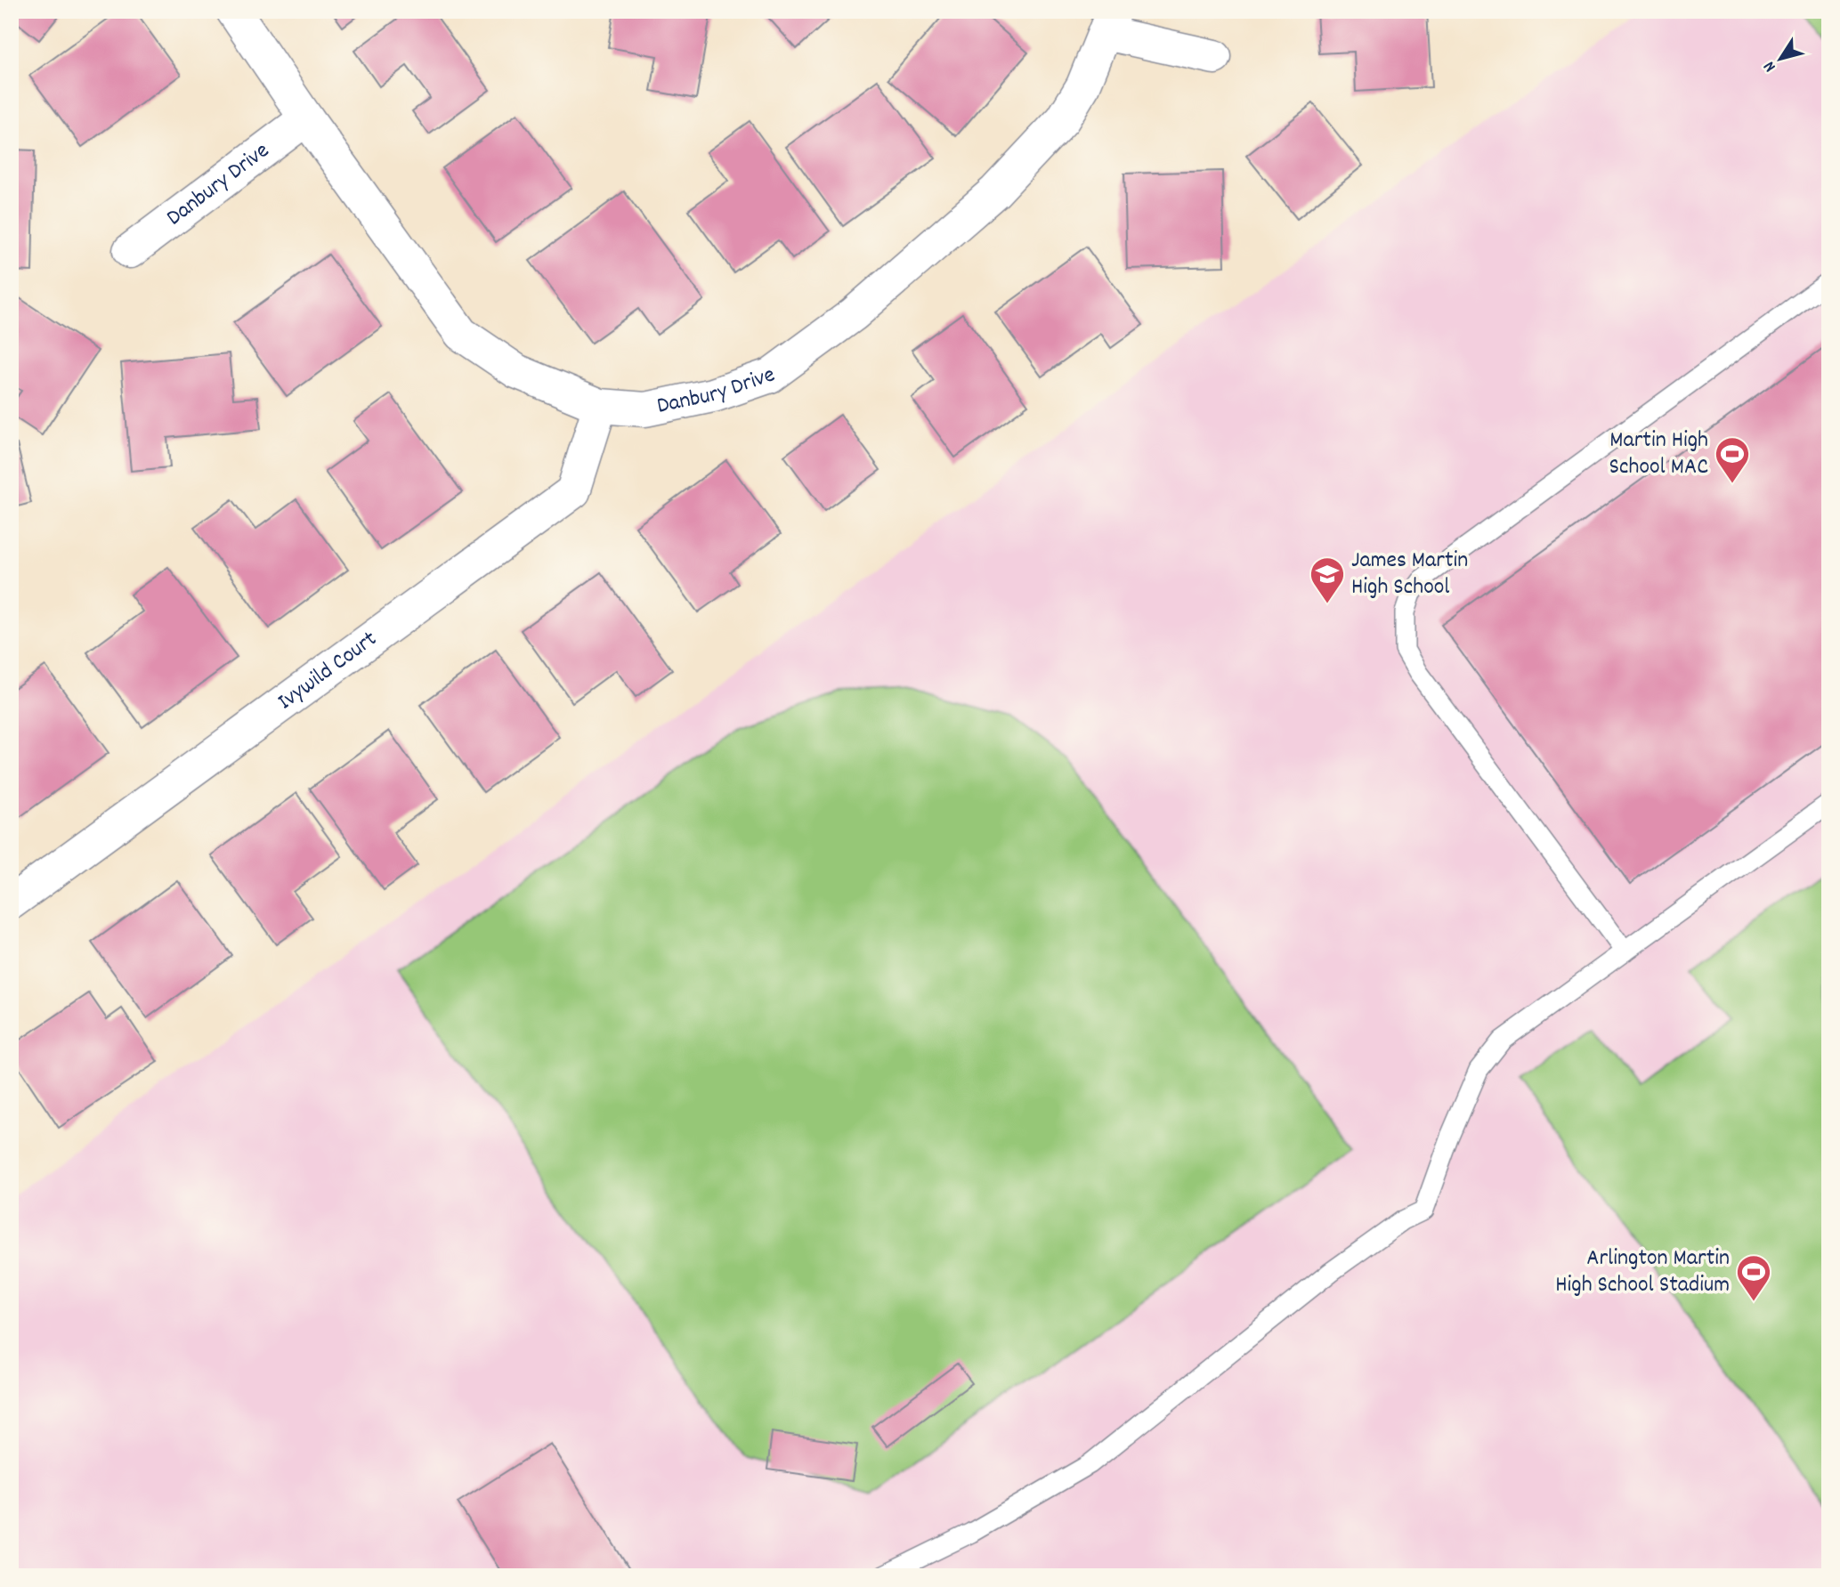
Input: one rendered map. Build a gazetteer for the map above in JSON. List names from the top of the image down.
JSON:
{
  "streets": {
    "street": ["Danbury Drive", "Ivywild Court"]
  },
  "crossings": [
    ["Danbury Drive", "Ivywild Court"]
  ],
  "places": {
    "sports": ["Martin High School MAC", "Arlington Martin High School Stadium"],
    "school or university": ["James Martin High School"]
  },
  "north": "bottom left"
}
